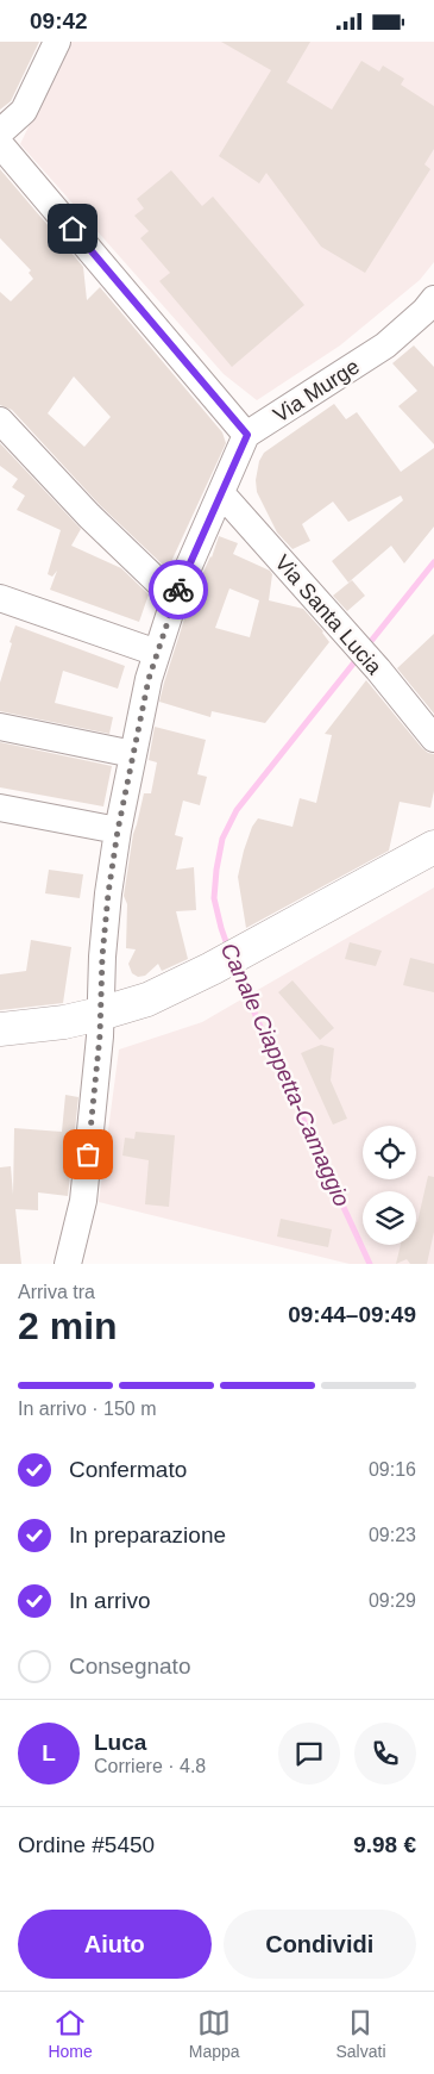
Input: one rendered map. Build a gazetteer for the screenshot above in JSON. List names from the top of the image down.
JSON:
{
  "streets": {
    "street": ["Via Murge", "Via Santa Lucia"]
  },
  "water": ["Canale Ciappetta-Camaggio"],
  "page": {
    "status": "09:42",
    "heading": ["2 min", "Arriva tra", "09:44–09:49"],
    "panel": [
      "Luca",
      "Corriere · 4.8",
      "Ordine #5450",
      "9.98 €"
    ],
    "bar": "In arrivo · 150 m",
    "list": [
      ["Confermato", "09:16"],
      ["In preparazione", "09:23"],
      ["In arrivo", "09:29"],
      "Consegnato"
    ],
    "round": "L",
    "buttons": ["Aiuto", "Condividi"],
    "tabs": ["Home", "Mappa", "Salvati"]
  }
}
